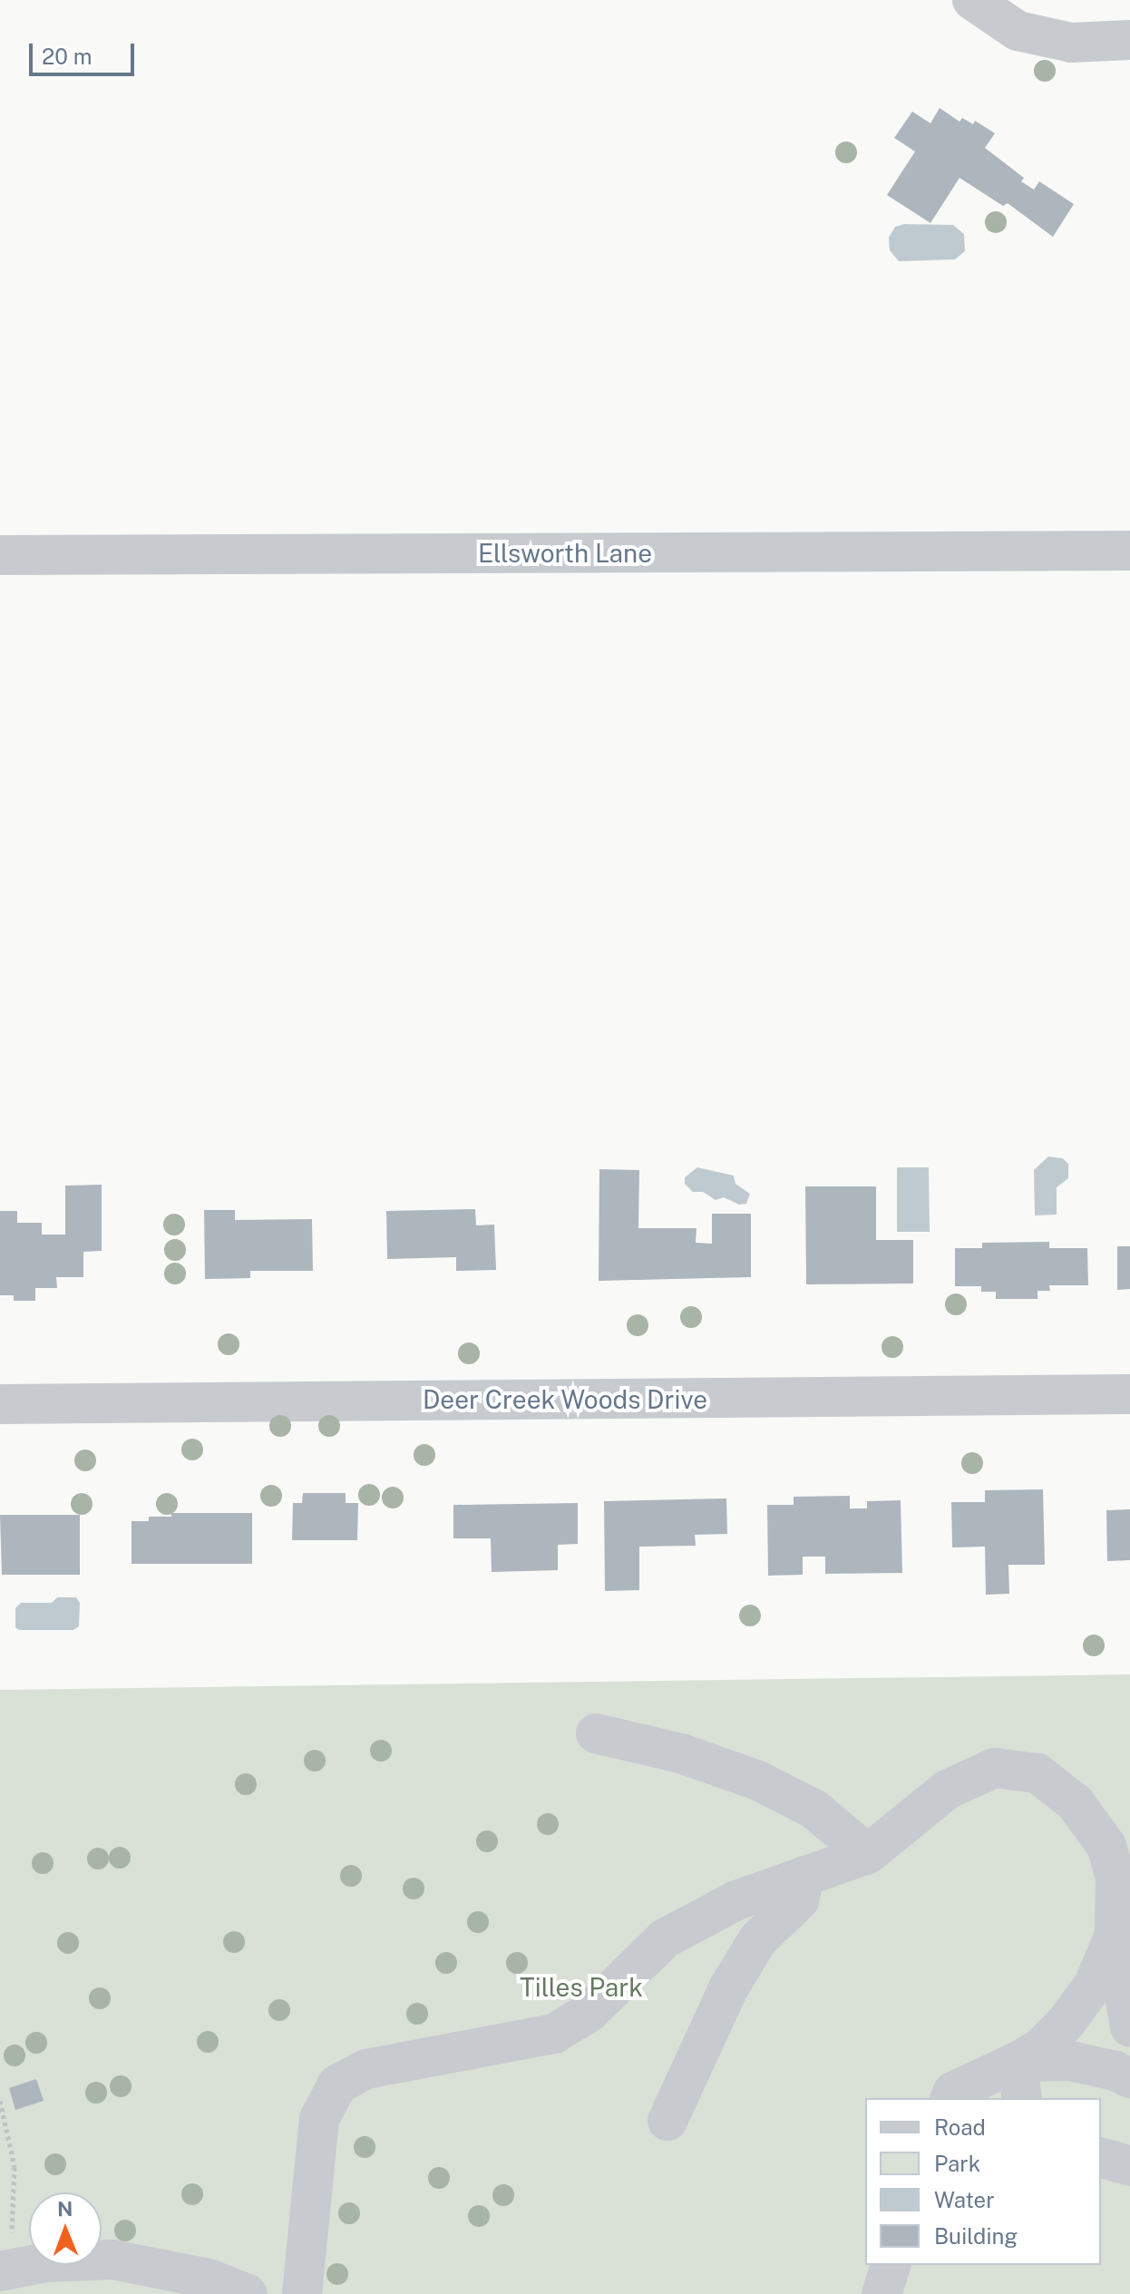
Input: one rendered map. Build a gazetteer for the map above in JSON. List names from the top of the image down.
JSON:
{
  "streets": {
    "street": ["Ellsworth Lane", "Deer Creek Woods Drive"]
  },
  "parks": ["Tilles Park"],
  "legend": [
    "Road",
    "Park",
    "Water",
    "Building"
  ],
  "scale_bar": "20 m",
  "north": "top"
}
